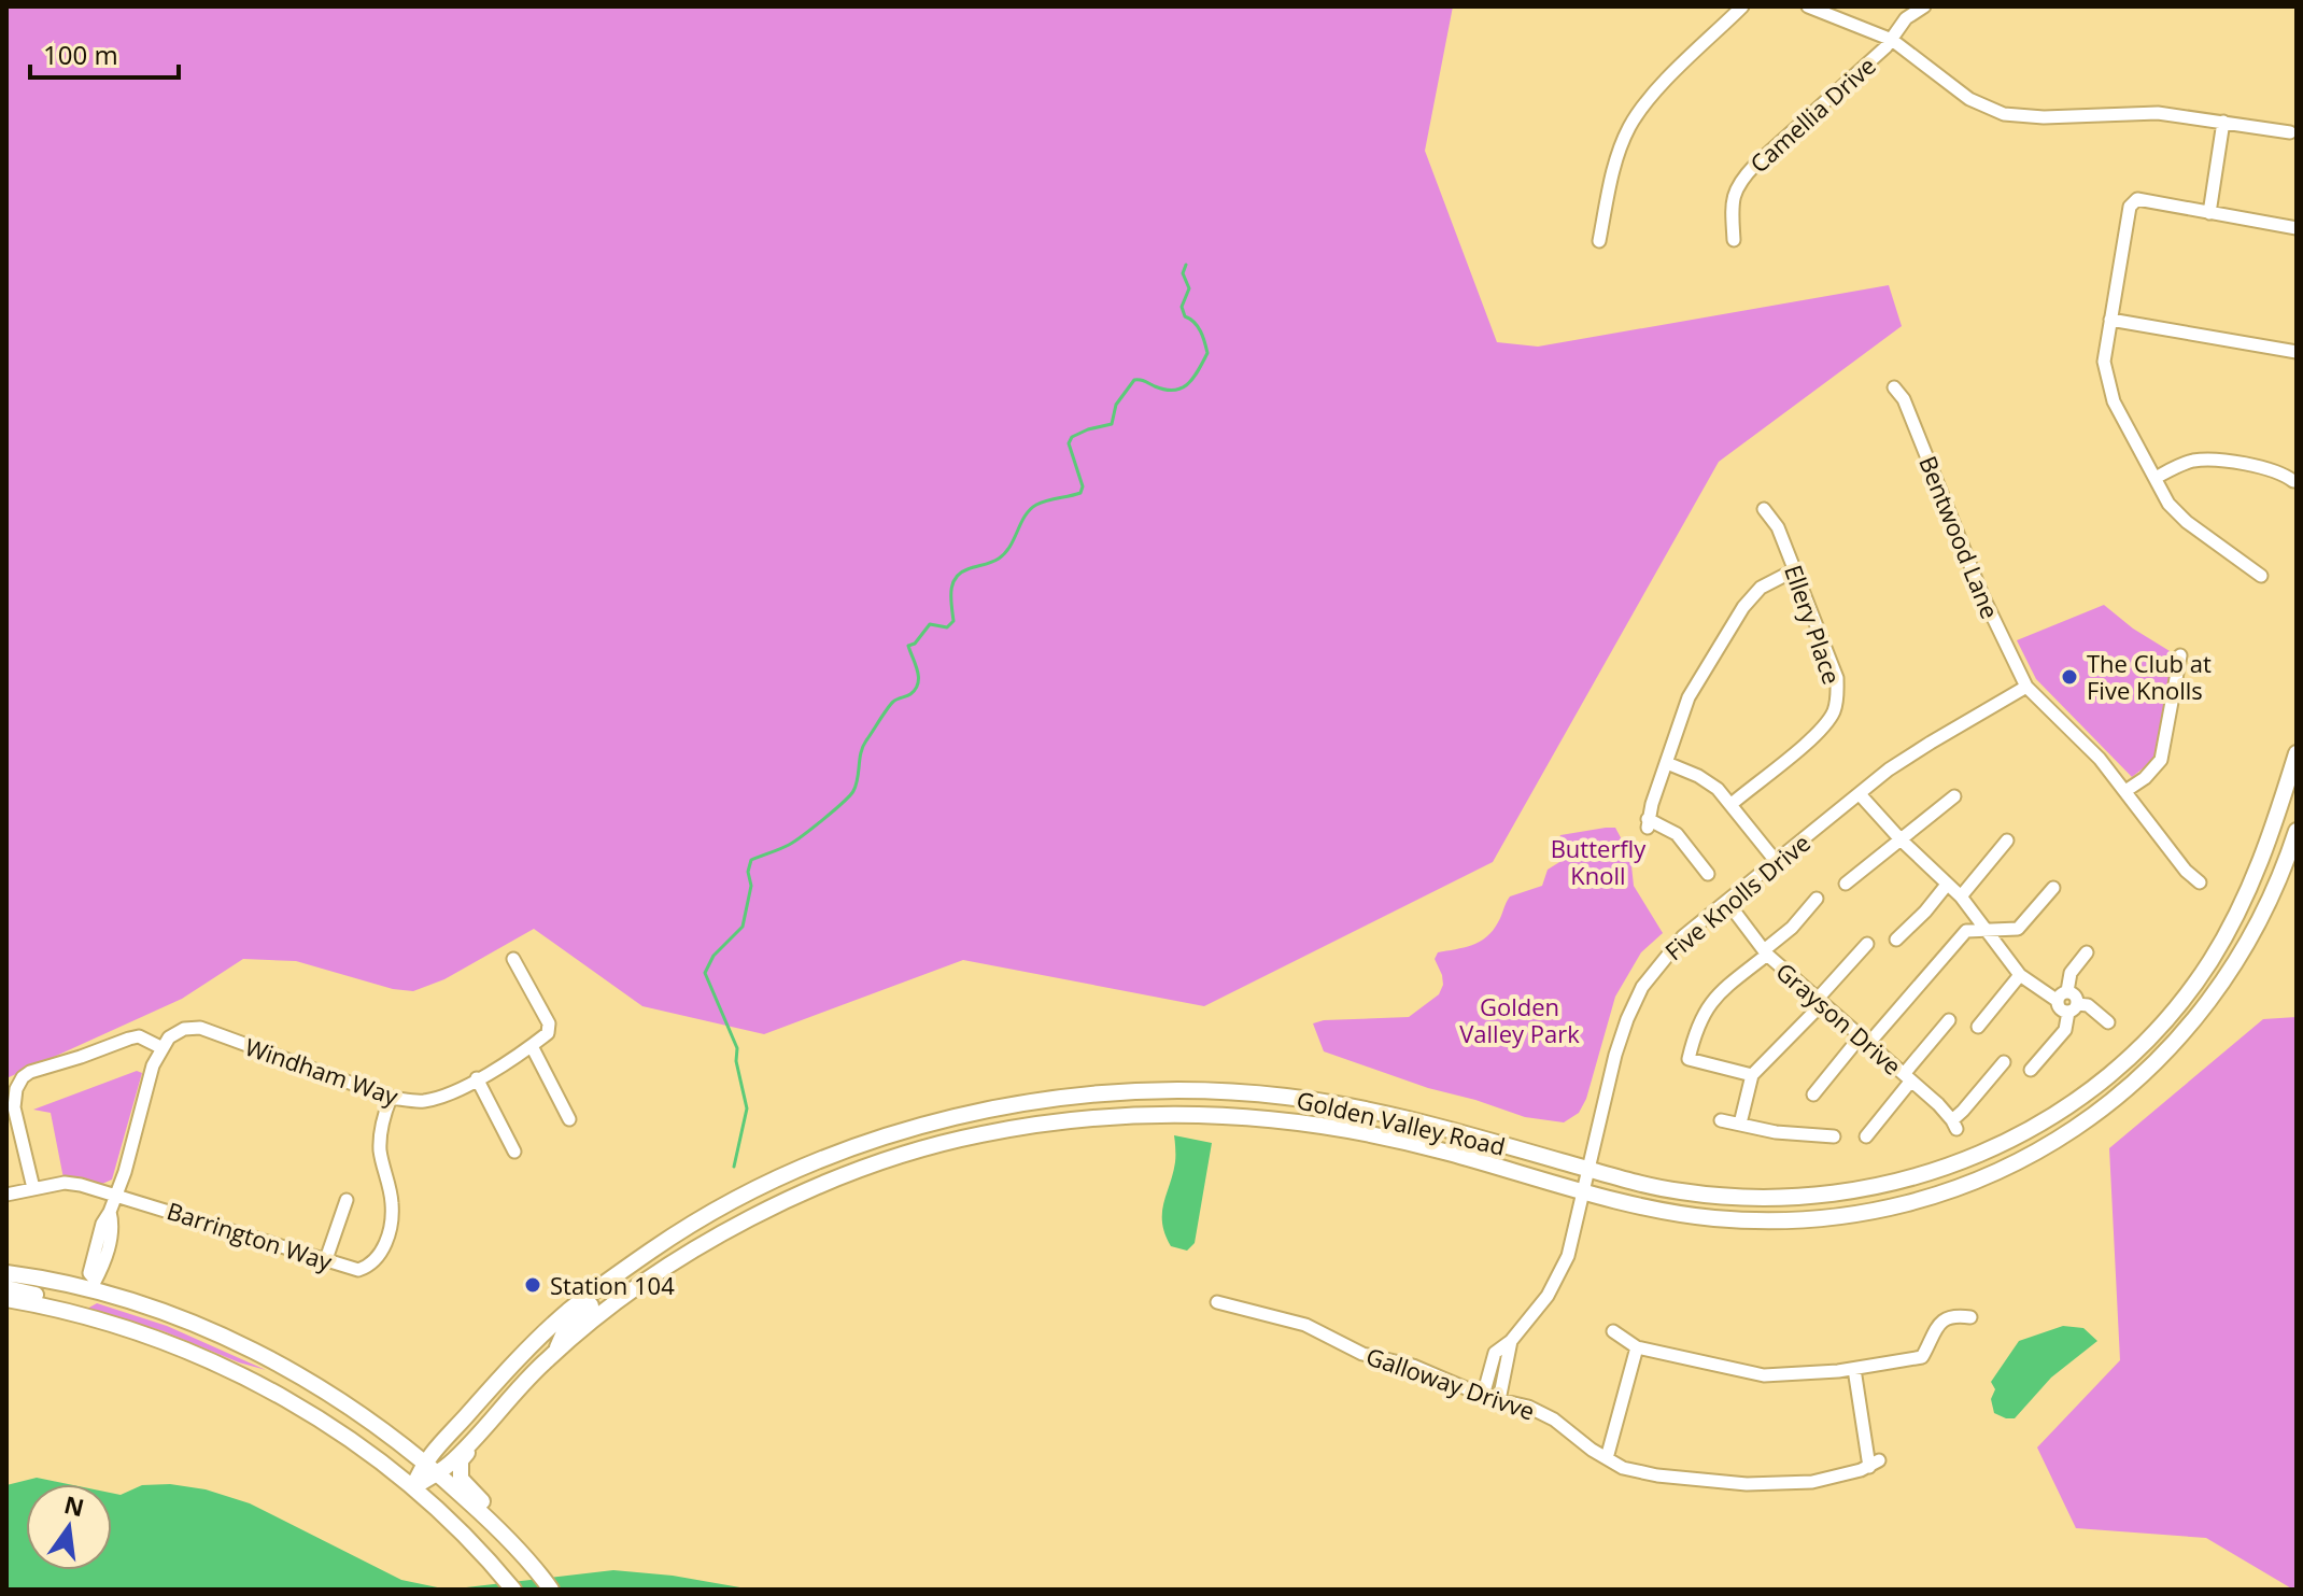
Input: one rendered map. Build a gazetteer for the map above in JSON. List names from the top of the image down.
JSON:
{
  "streets": {
    "main road": ["Golden Valley Road"],
    "street": [
      "Camellia Drive",
      "Bentwood Lane",
      "Ellery Place",
      "Five Knolls Drive",
      "Grayson Drive",
      "Windham Way",
      "Barrington Way",
      "Galloway Drivve"
    ]
  },
  "crossings": [
    ["Bentwood Lane", "Five Knolls Drive"],
    ["Five Knolls Drive", "Grayson Drive"],
    ["Five Knolls Drive", "Golden Valley Road"],
    ["Five Knolls Drive", "Galloway Drivve"],
    ["Windham Way", "Barrington Way"]
  ],
  "parks": ["Butterfly Knoll", "Golden Valley Park"],
  "places": ["The Club at Five Knolls", "Station 104"],
  "scale_bar": "100 m",
  "north": "top"
}
